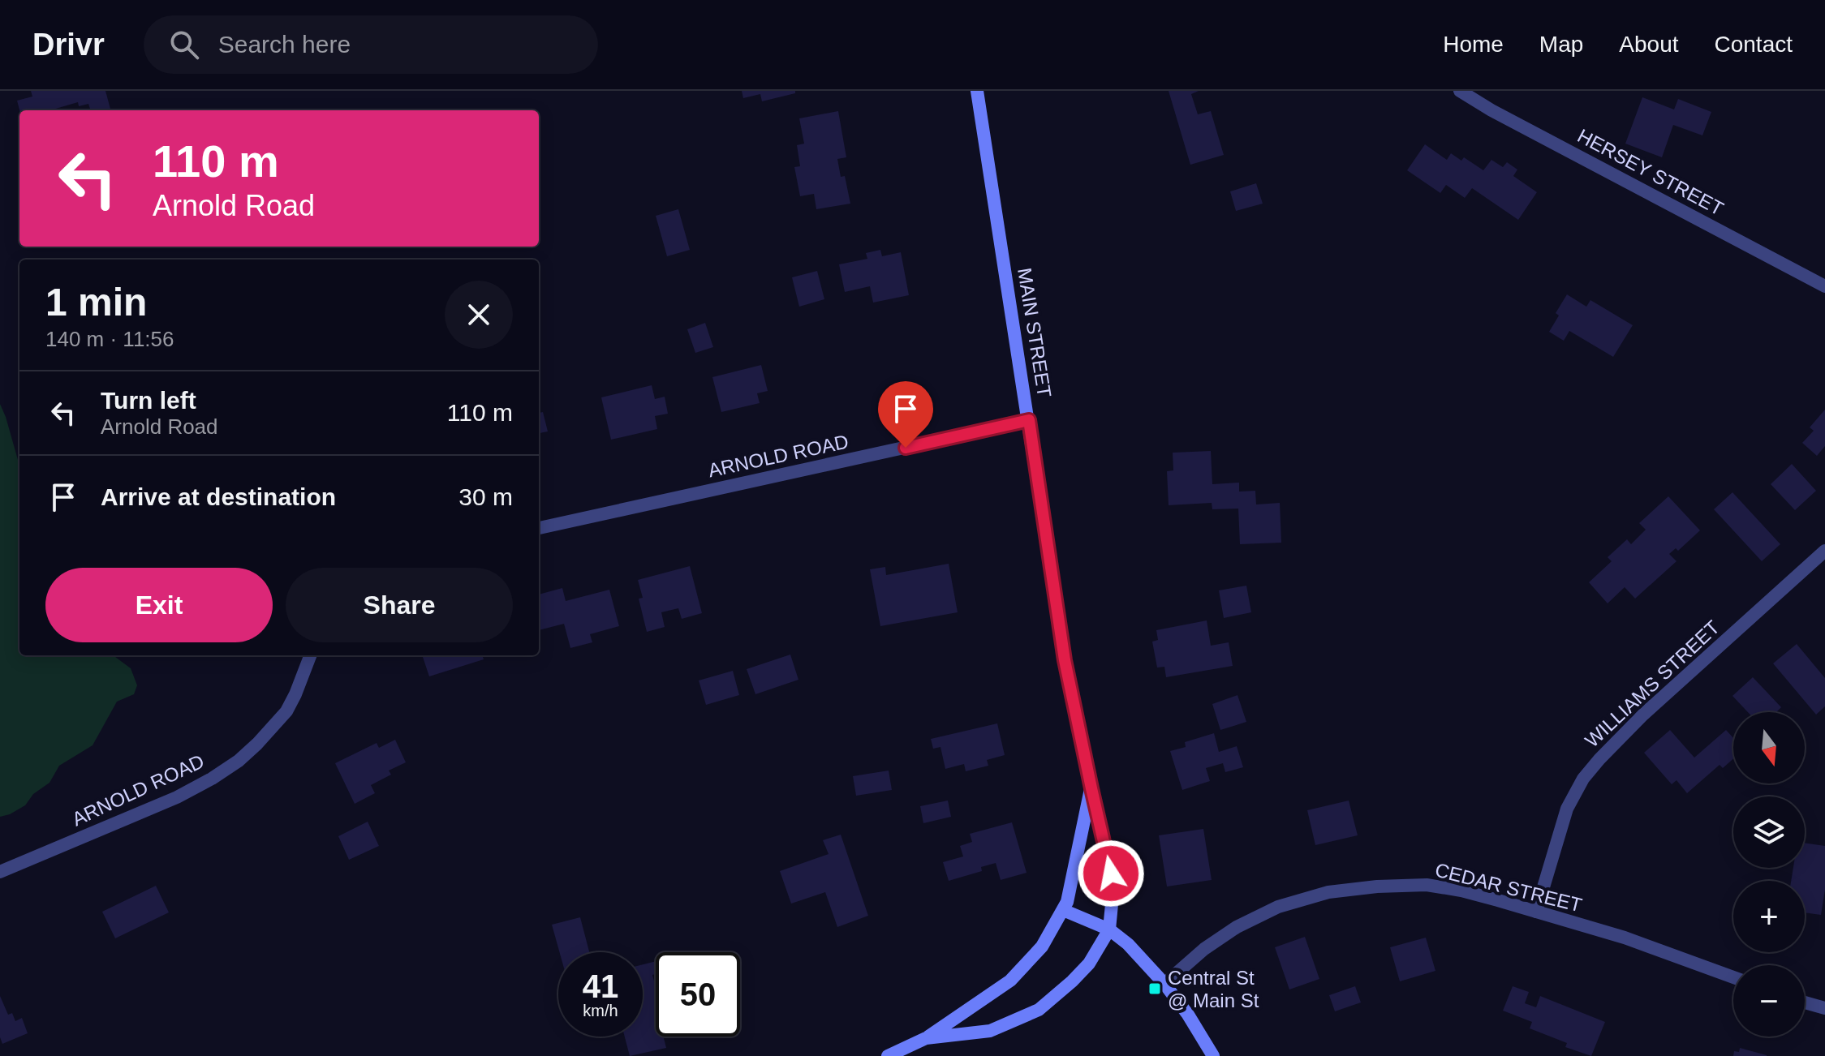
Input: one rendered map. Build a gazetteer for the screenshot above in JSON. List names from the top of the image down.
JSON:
{
  "streets": {
    "main road": ["MAIN STREET"],
    "street": [
      "HERSEY STREET",
      "ARNOLD ROAD",
      "WILLIAMS STREET",
      "CEDAR STREET"
    ]
  },
  "crossings": [
    ["MAIN STREET", "ARNOLD ROAD"],
    ["WILLIAMS STREET", "CEDAR STREET"]
  ],
  "places": {
    "transit": ["Central St @ Main St"]
  },
  "north": "bottom",
  "page": {
    "header": "Drivr",
    "search": "Search here",
    "nav": [
      "Home",
      "Map",
      "About",
      "Contact"
    ],
    "turn": ["110 m", "Arnold Road"],
    "heading": ["1 min", "140 m · 11:56"],
    "list": [
      {
        "name": "Turn left",
        "note": "Arnold Road",
        "value": "110 m"
      },
      {
        "name": "Arrive at destination",
        "value": "30 m"
      }
    ],
    "buttons": ["Exit", "Share"],
    "map_buttons": ["+", "−"],
    "speed": "41 km/h",
    "limit": "50"
  }
}
